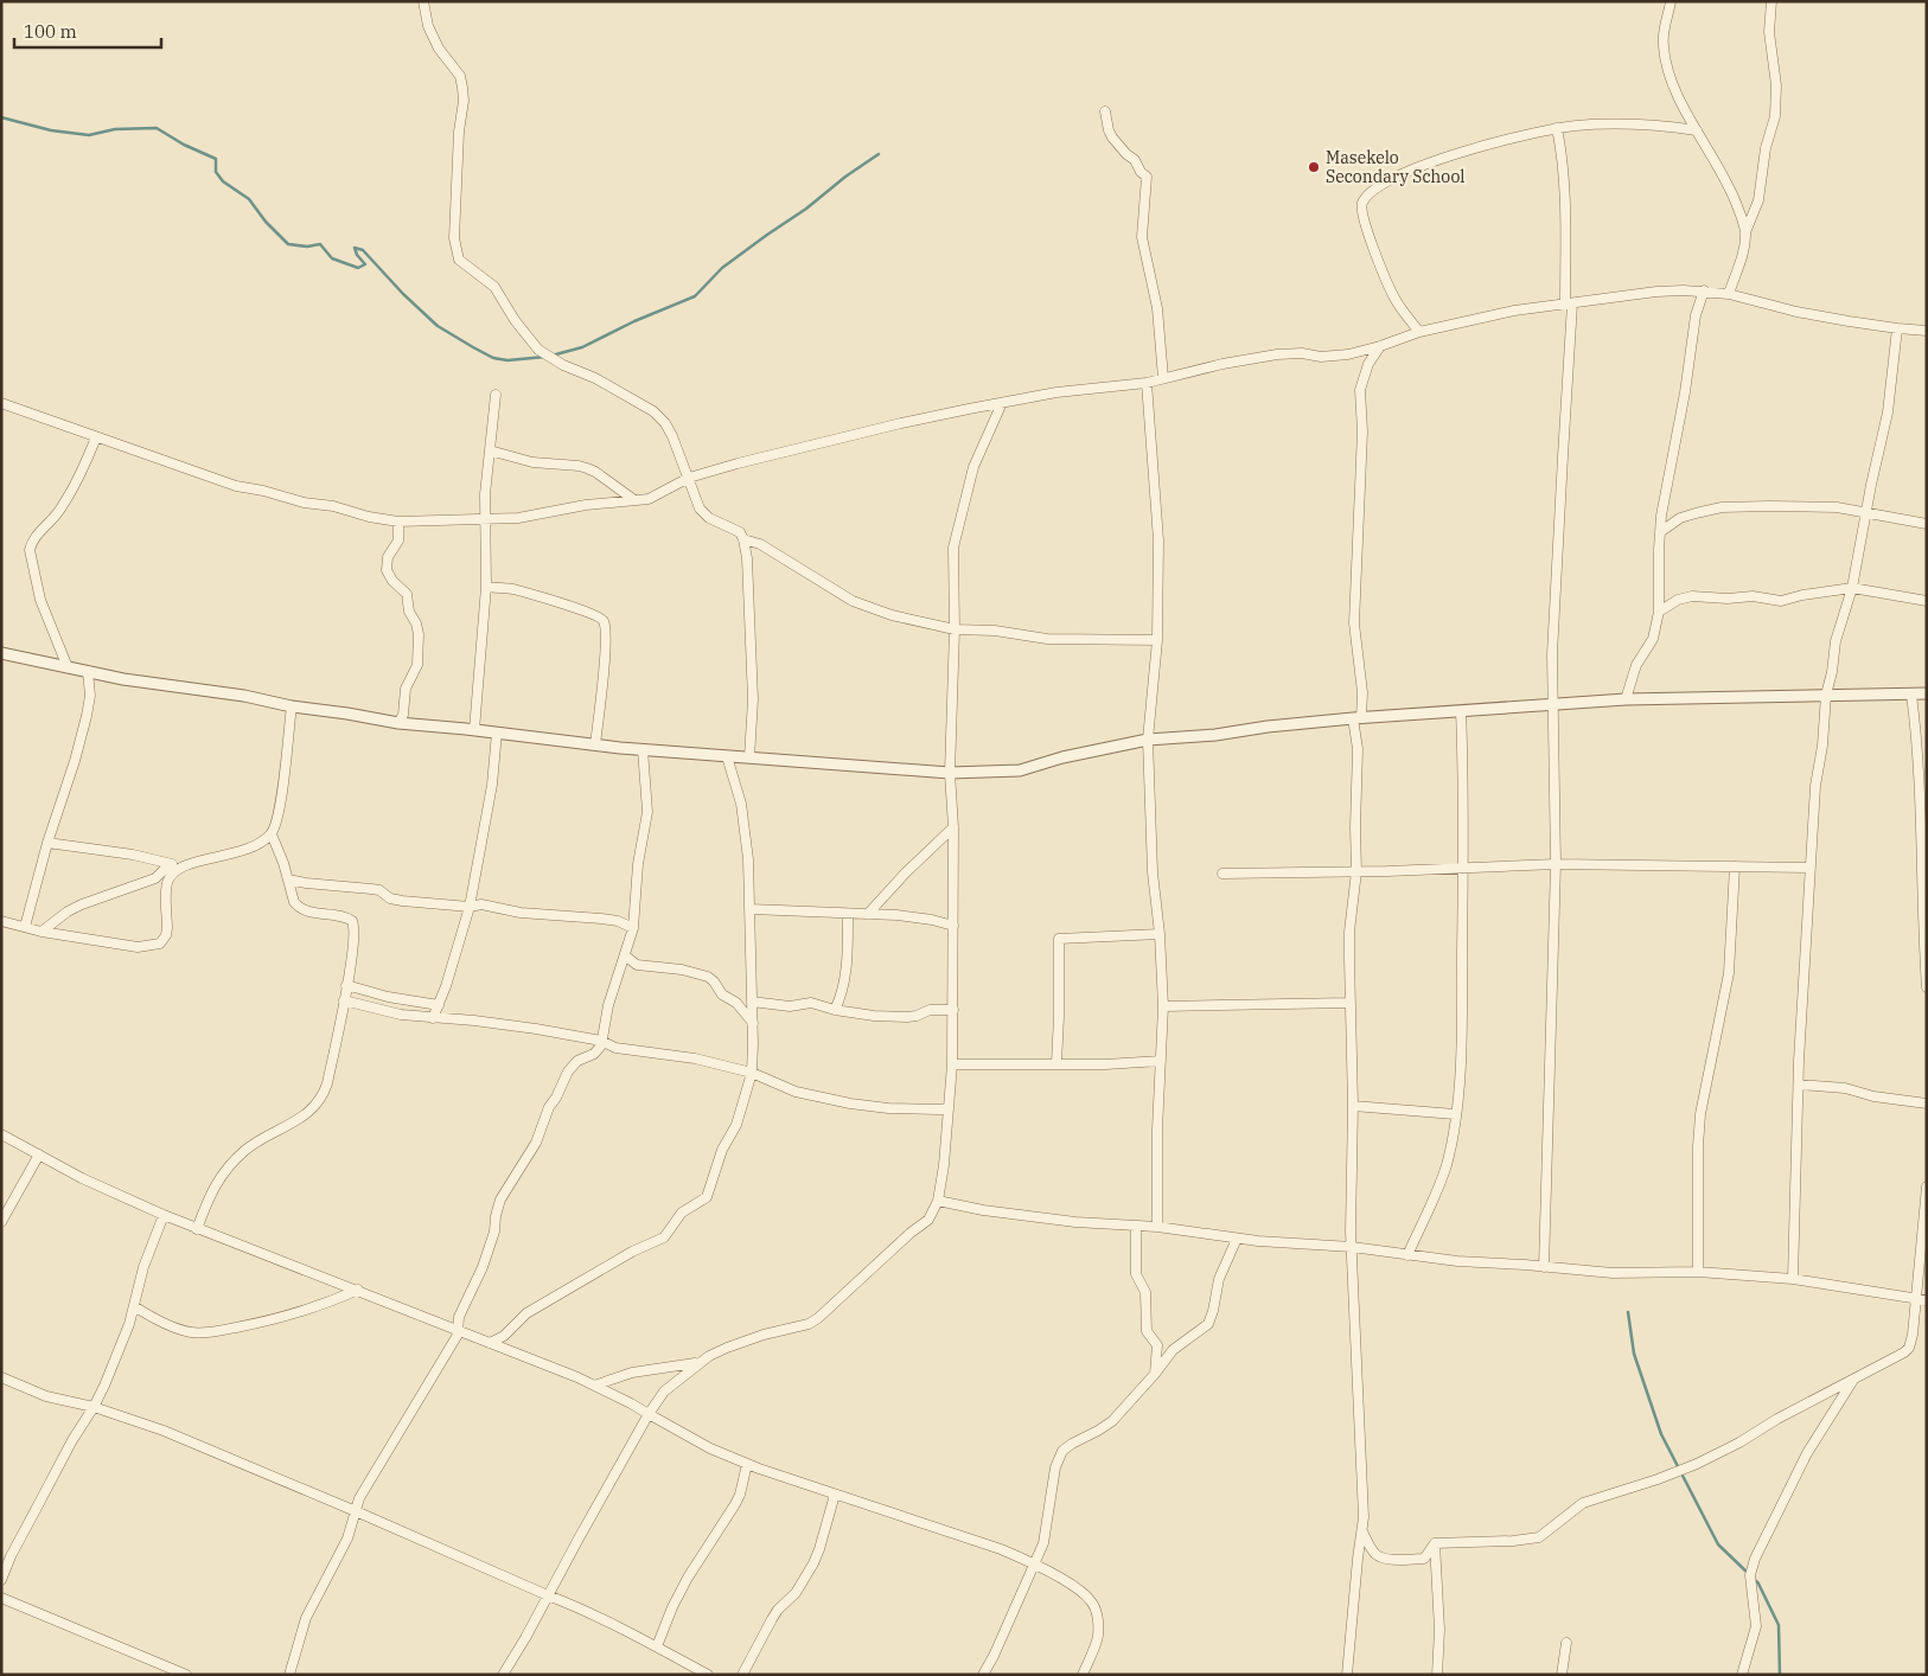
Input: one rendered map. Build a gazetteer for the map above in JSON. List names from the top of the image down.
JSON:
{
  "places": ["Masekelo Secondary School"],
  "scale_bar": "100 m"
}
